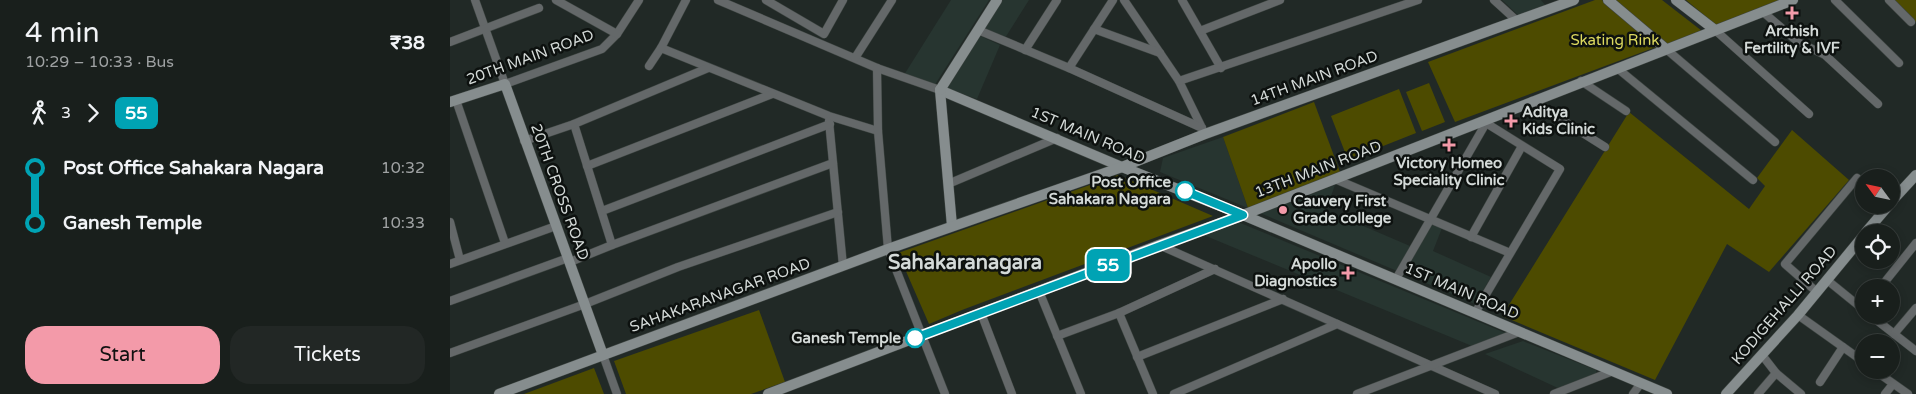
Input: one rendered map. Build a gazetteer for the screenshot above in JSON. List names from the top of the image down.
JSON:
{
  "streets": {
    "street": [
      "20TH MAIN ROAD",
      "14TH MAIN ROAD",
      "1ST MAIN ROAD",
      "13TH MAIN ROAD",
      "20TH CROSS ROAD",
      "SAHAKARANAGAR ROAD",
      "KODIGEHALLI ROAD"
    ]
  },
  "crossings": [
    ["20TH MAIN ROAD", "20TH CROSS ROAD"],
    ["14TH MAIN ROAD", "1ST MAIN ROAD"],
    ["14TH MAIN ROAD", "SAHAKARANAGAR ROAD"],
    ["1ST MAIN ROAD", "13TH MAIN ROAD"],
    ["1ST MAIN ROAD", "SAHAKARANAGAR ROAD"],
    ["20TH CROSS ROAD", "SAHAKARANAGAR ROAD"]
  ],
  "districts": ["Sahakaranagara"],
  "parks": ["Skating Rink"],
  "places": {
    "health": [
      "Archish Fertility & IVF",
      "Aditya Kids Clinic",
      "Victory Homeo Speciality Clinic",
      "Apollo Diagnostics"
    ],
    "other": ["Post Office Sahakara Nagara", "Cauvery First Grade college", "Ganesh Temple"]
  },
  "lines": ["bus line 55"],
  "north": "top left",
  "page": {
    "heading": ["4 min", "10:29 – 10:33 · Bus", "₹38"],
    "on_map": "55",
    "legs": ["3", "55"],
    "list": [
      {
        "name": "Post Office Sahakara Nagara",
        "value": "10:32"
      },
      {
        "name": "Ganesh Temple",
        "value": "10:33"
      }
    ],
    "map_buttons": ["+", "−"],
    "buttons": ["Start", "Tickets"]
  }
}
